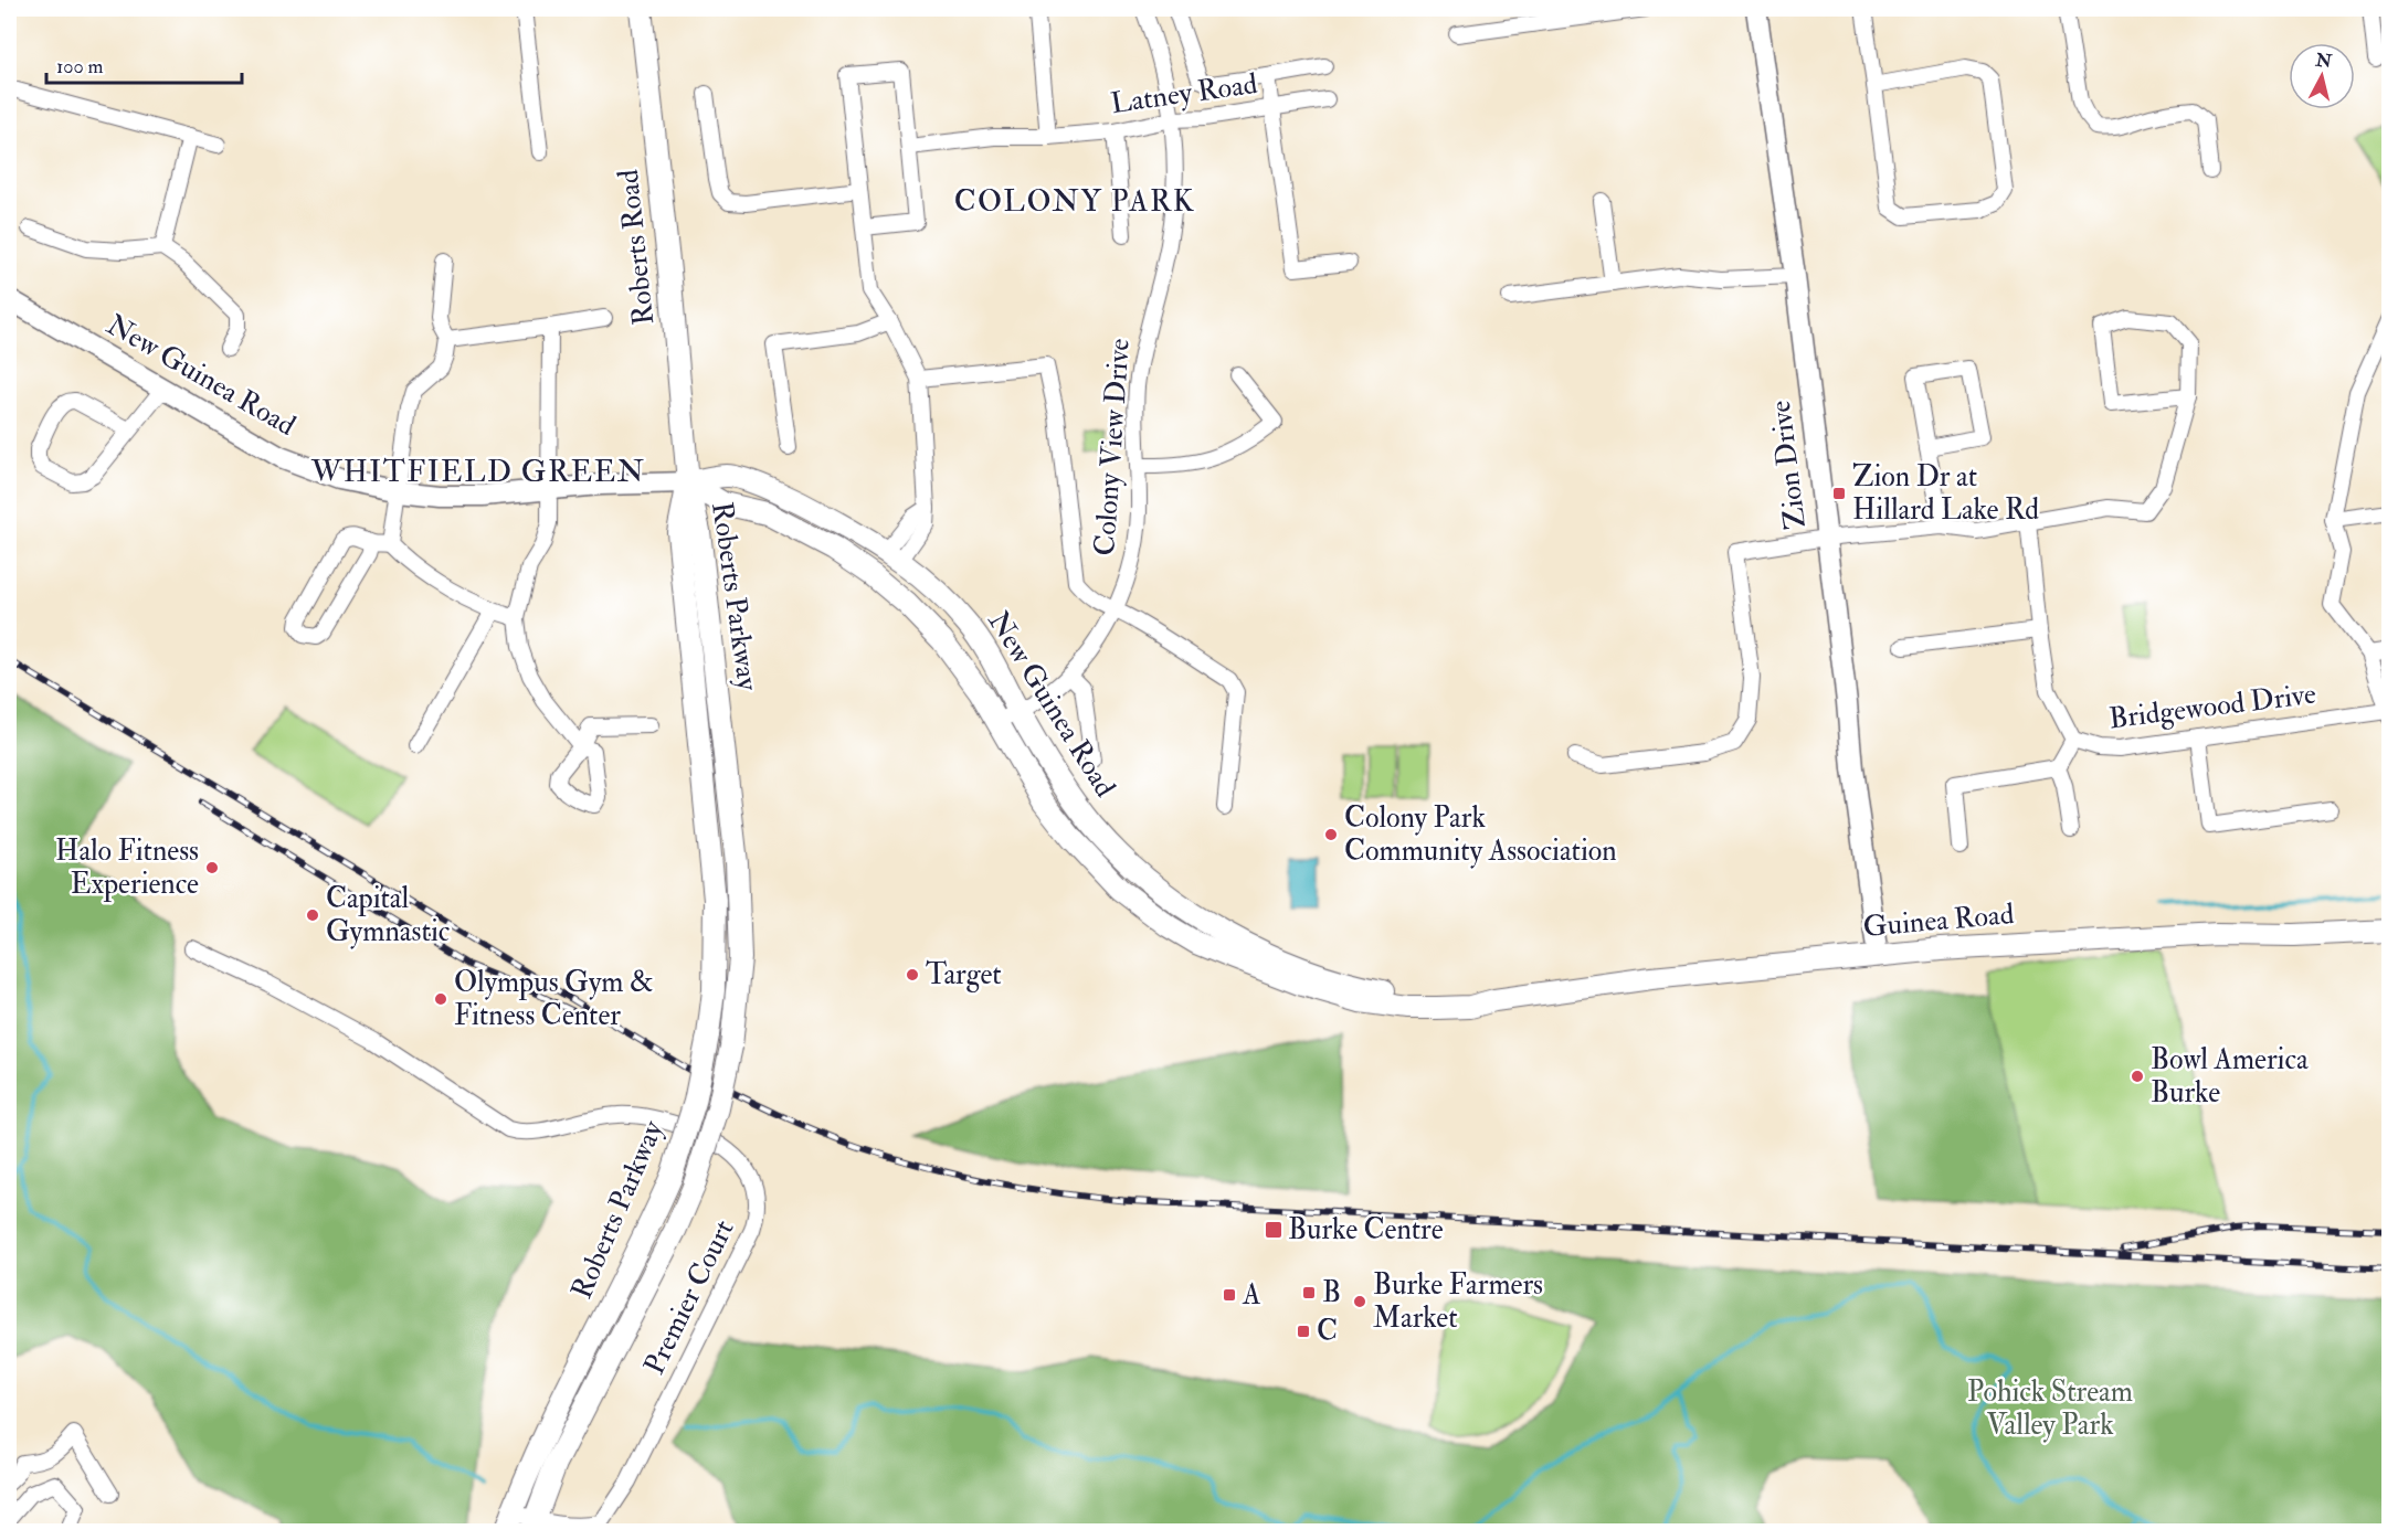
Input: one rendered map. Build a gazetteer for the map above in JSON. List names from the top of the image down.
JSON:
{
  "streets": {
    "main road": [
      "Roberts Road",
      "New Guinea Road",
      "Roberts Parkway",
      "Guinea Road"
    ],
    "street": [
      "Latney Road",
      "Colony View Drive",
      "Zion Drive",
      "Bridgewood Drive",
      "Premier Court"
    ]
  },
  "crossings": [
    ["Latney Road", "Colony View Drive"],
    ["Roberts Road", "New Guinea Road"],
    ["Roberts Road", "Roberts Parkway"],
    ["New Guinea Road", "Colony View Drive"],
    ["New Guinea Road", "Roberts Parkway"],
    ["New Guinea Road", "Guinea Road"],
    ["Zion Drive", "Guinea Road"],
    ["Roberts Parkway", "Premier Court"]
  ],
  "districts": ["COLONY PARK", "WHITFIELD GREEN"],
  "parks": ["Pohick Stream Valley Park"],
  "places": {
    "transit": [
      "Zion Dr at Hillard Lake Rd",
      "Burke Centre",
      "B",
      "A",
      "C"
    ],
    "other": [
      "Colony Park Community Association",
      "Halo Fitness Experience",
      "Capital Gymnastic",
      "Target",
      "Olympus Gym & Fitness Center",
      "Bowl America Burke",
      "Burke Farmers Market"
    ]
  },
  "scale_bar": "100 m",
  "north": "top"
}
